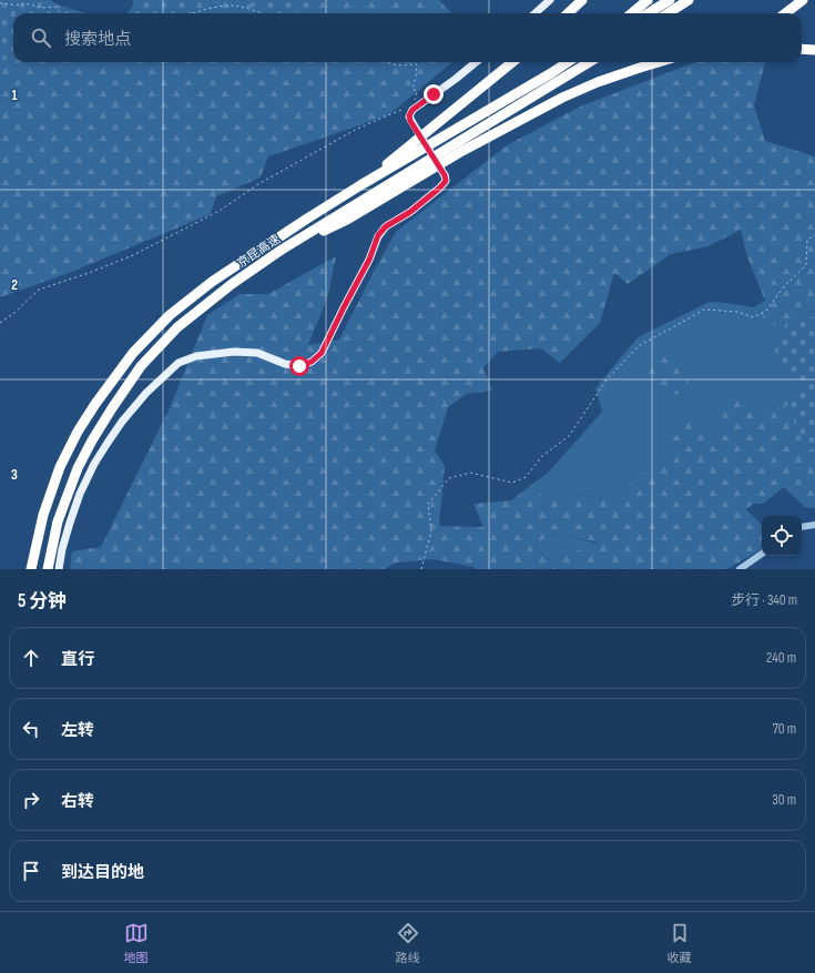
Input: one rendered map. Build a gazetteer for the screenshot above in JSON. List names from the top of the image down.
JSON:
{
  "streets": {
    "highway": ["京昆高速"]
  },
  "page": {
    "search": "搜索地点",
    "heading": ["5 分钟", "步行 · 340 m"],
    "list": [
      ["直行", "240 m"],
      ["左转", "70 m"],
      ["右转", "30 m"],
      "到达目的地"
    ],
    "nav": ["地图", "路线", "收藏"]
  },
  "grid": {
    "rows": ["1", "2", "3"]
  }
}
